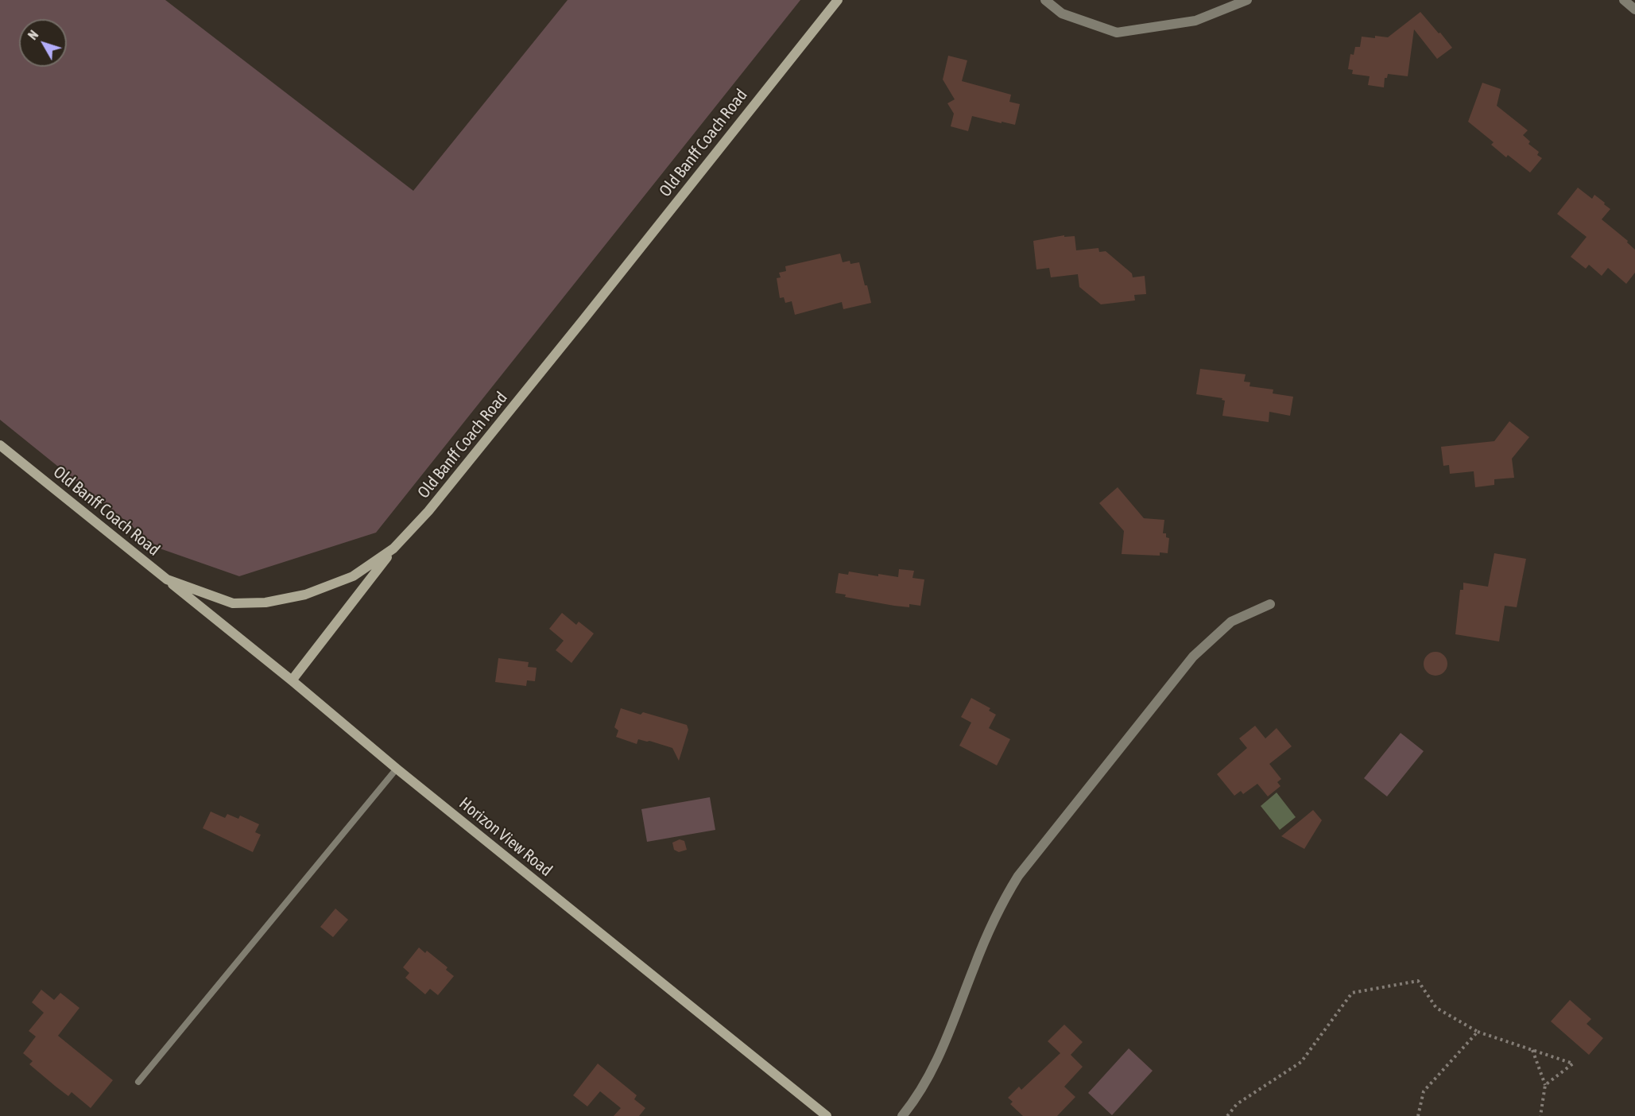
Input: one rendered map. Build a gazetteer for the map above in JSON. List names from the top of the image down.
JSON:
{
  "streets": {
    "main road": ["Old Banff Coach Road", "Horizon View Road"]
  },
  "crossings": [
    ["Old Banff Coach Road", "Horizon View Road"]
  ],
  "north": "top left"
}
